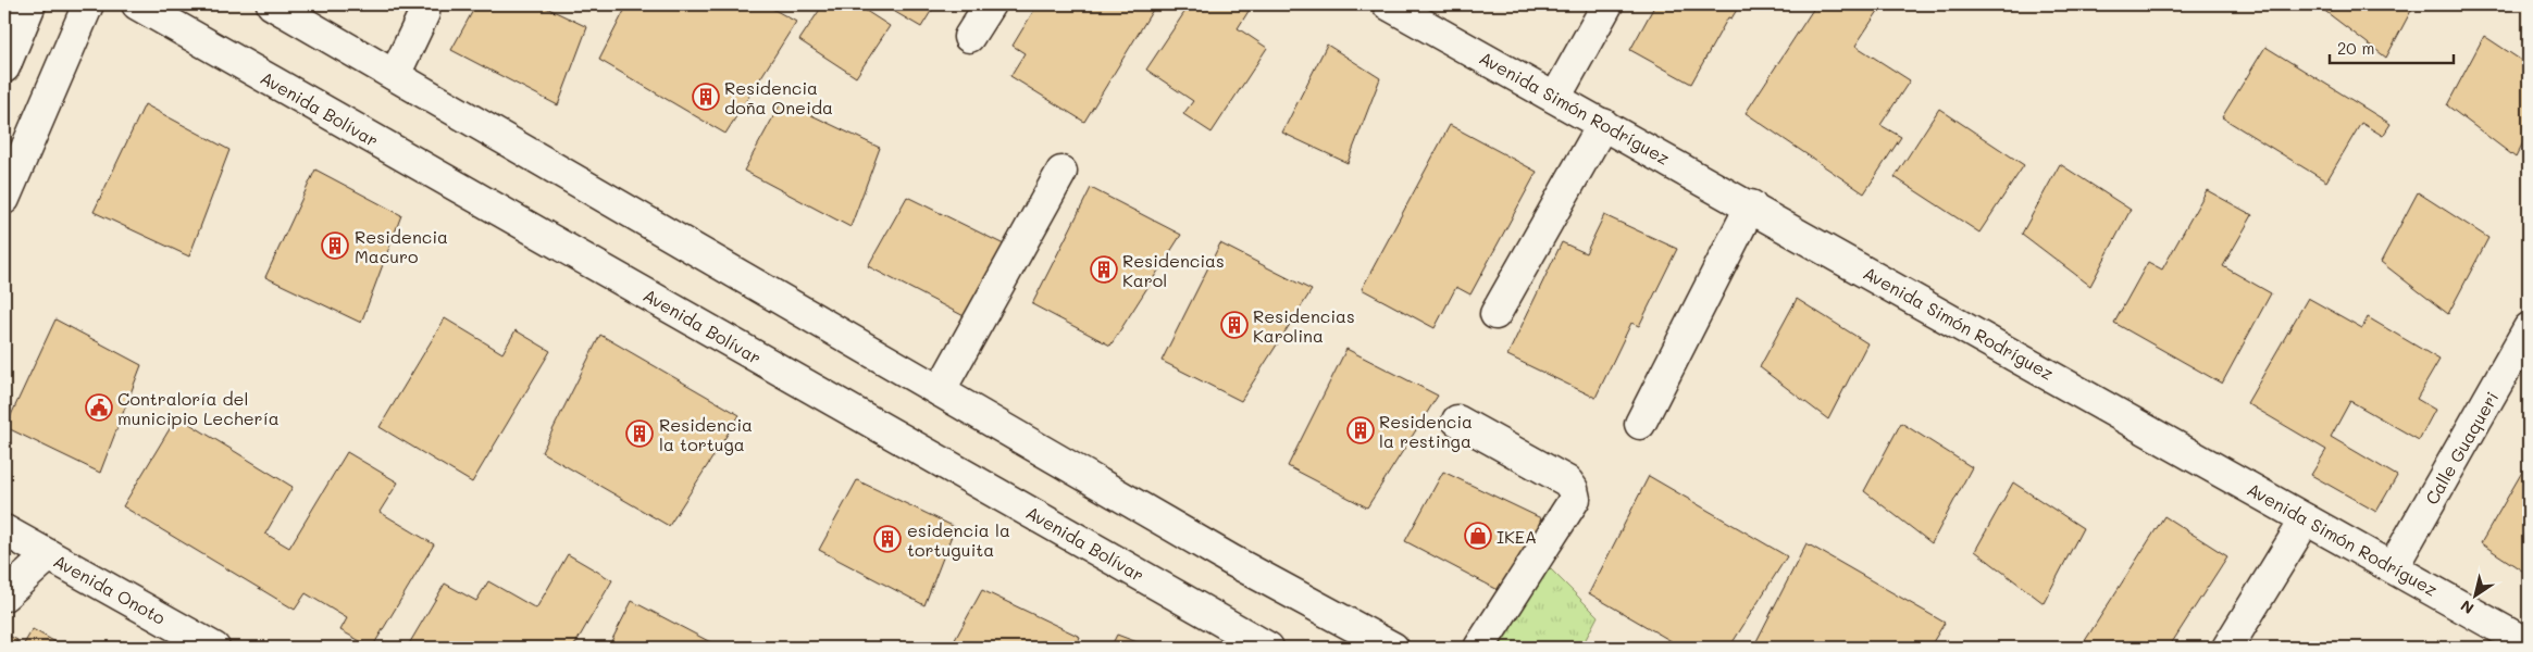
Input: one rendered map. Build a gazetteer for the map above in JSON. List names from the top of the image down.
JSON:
{
  "streets": {
    "street": [
      "Avenida Simón Rodríguez",
      "Avenida Bolívar",
      "Calle Guaqueri",
      "Avenida Onoto"
    ]
  },
  "crossings": [
    ["Avenida Simón Rodríguez", "Calle Guaqueri"]
  ],
  "places": {
    "building": [
      "Residencia doña Oneida",
      "Residencia Macuro",
      "Residencias Karol",
      "Residencias Karolina",
      "Residencia la restinga",
      "Residencia la tortuga",
      "esidencia la tortuguita"
    ],
    "public building": ["Contraloría del municipio Lechería"],
    "shop": ["IKEA"]
  },
  "scale_bar": "20 m",
  "north": "bottom left"
}
